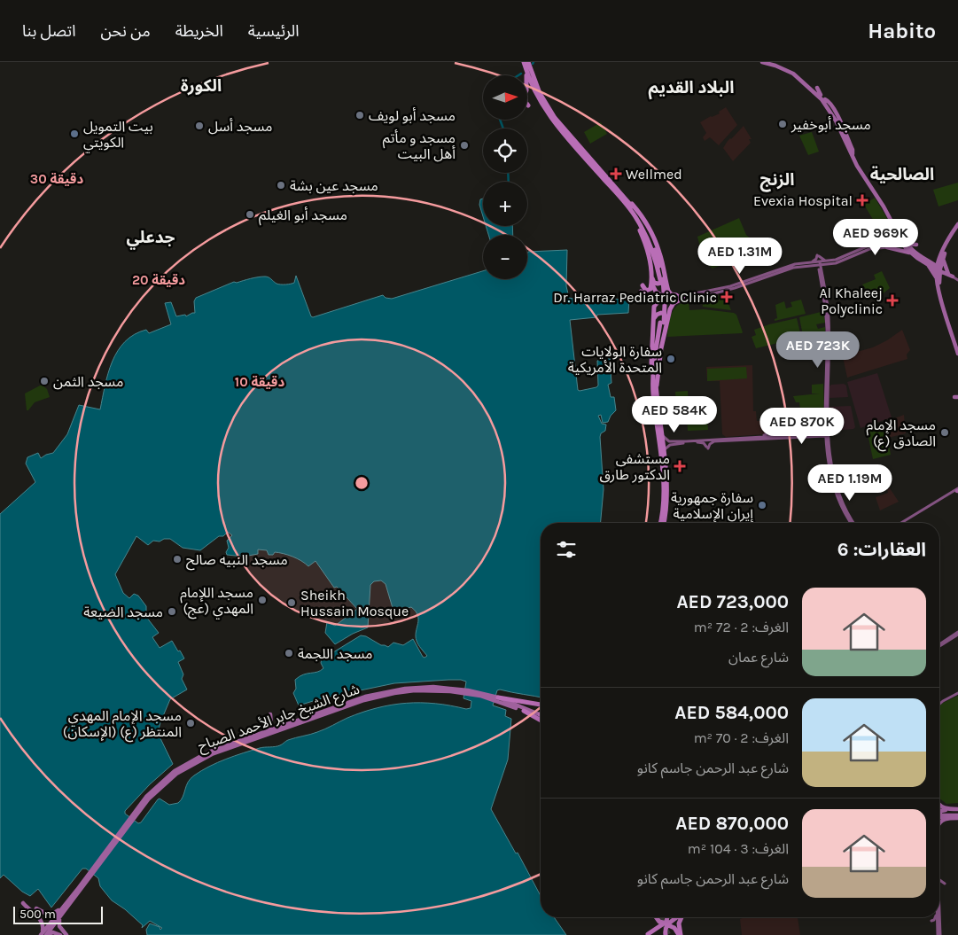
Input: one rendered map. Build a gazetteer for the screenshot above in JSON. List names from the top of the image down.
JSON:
{
  "streets": {
    "main road": ["شارع الشيخ جابر الأحمد الصباح"]
  },
  "districts": [
    "الكورة",
    "البلاد القديم",
    "الصالحية",
    "الزنج",
    "جدعلي"
  ],
  "places": {
    "other": [
      "مسجد أبو لويف",
      "مسجد أبوخفير",
      "مسجد أسل",
      "بيت التمويل الكويتي",
      "مسجد و مأتم أهل البيت",
      "مسجد عين بشة",
      "مسجد أبو الغيلم",
      "سفارة الولايات المتحدة الأمريكية",
      "مسجد الثمن",
      "مسجد الإمام الصادق (ع)",
      "سفارة جمهورية إيران الإسلامية",
      "مسجد النبيه صالح",
      "مسجد اللإمام المهدي (عج)",
      "Sheikh Hussain Mosque",
      "مسجد الضيعة",
      "مسجد اللجمة",
      "مسجد الإمام المهدي المنتظر (ع) (الإسكان)"
    ],
    "health": [
      "Wellmed",
      "Evexia Hospital",
      "Dr. Harraz Pediatric Clinic",
      "Al Khaleej Polyclinic",
      "مستشفى الدكتور طارق"
    ]
  },
  "scale_bar": "500 m",
  "north": "right",
  "page": {
    "header": "Habito",
    "nav": [
      "الرئيسية",
      "الخريطة",
      "من نحن",
      "اتصل بنا"
    ],
    "map_buttons": ["+", "−"],
    "price": [
      "AED 969K",
      "AED 1.31M",
      "AED 723K",
      "AED 584K",
      "AED 870K",
      "AED 1.19M"
    ],
    "heading": "العقارات: 6",
    "list": [
      {
        "name": "AED 723,000",
        "note": "الغرف: 2 · 72 m² · شارع عمان"
      },
      {
        "name": "AED 584,000",
        "note": "الغرف: 2 · 70 m² · شارع عبد الرحمن جاسم كانو"
      },
      {
        "name": "AED 870,000",
        "note": "الغرف: 3 · 104 m² · شارع عبد الرحمن جاسم كانو"
      }
    ],
    "scale": "500 m"
  },
  "rings": ["30 دقيقة", "20 دقيقة", "10 دقيقة"]
}
